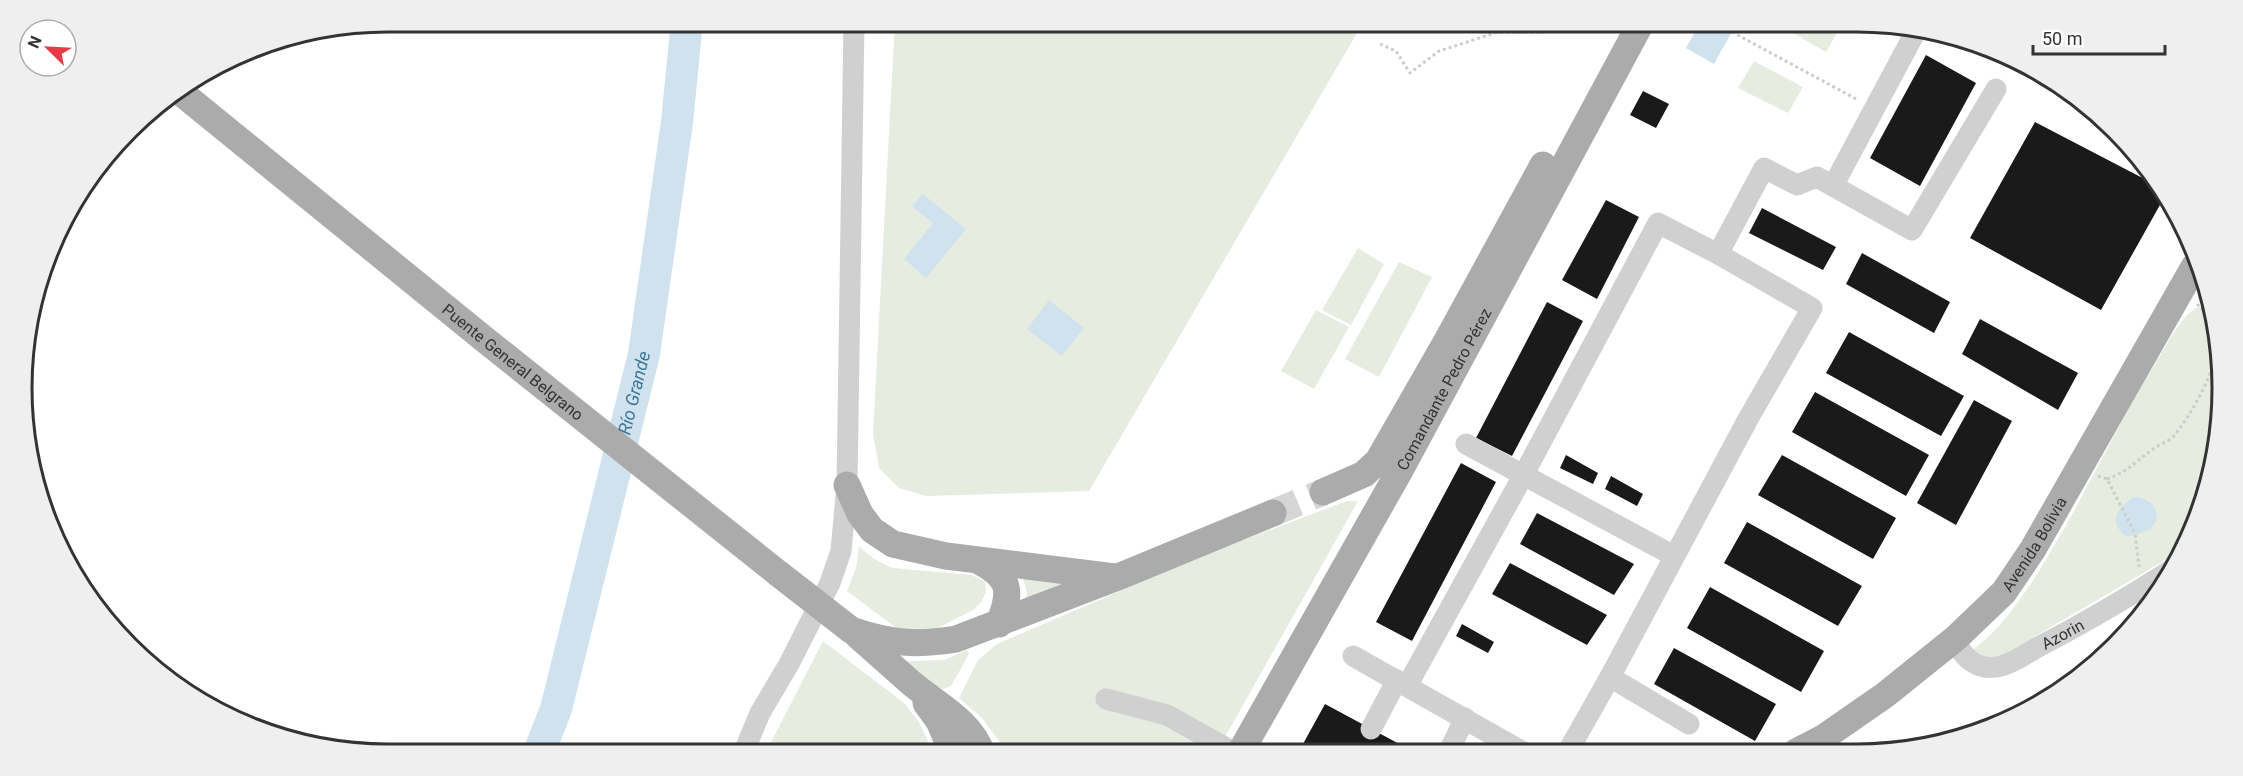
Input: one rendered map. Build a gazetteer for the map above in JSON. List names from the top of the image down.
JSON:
{
  "streets": {
    "main road": ["Puente General Belgrano", "Comandante Pedro Pérez", "Avenida Bolivia"],
    "street": ["Azorin"]
  },
  "crossings": [
    ["Avenida Bolivia", "Azorin"]
  ],
  "water": ["Río Grande"],
  "scale_bar": "50 m",
  "north": "top left"
}
